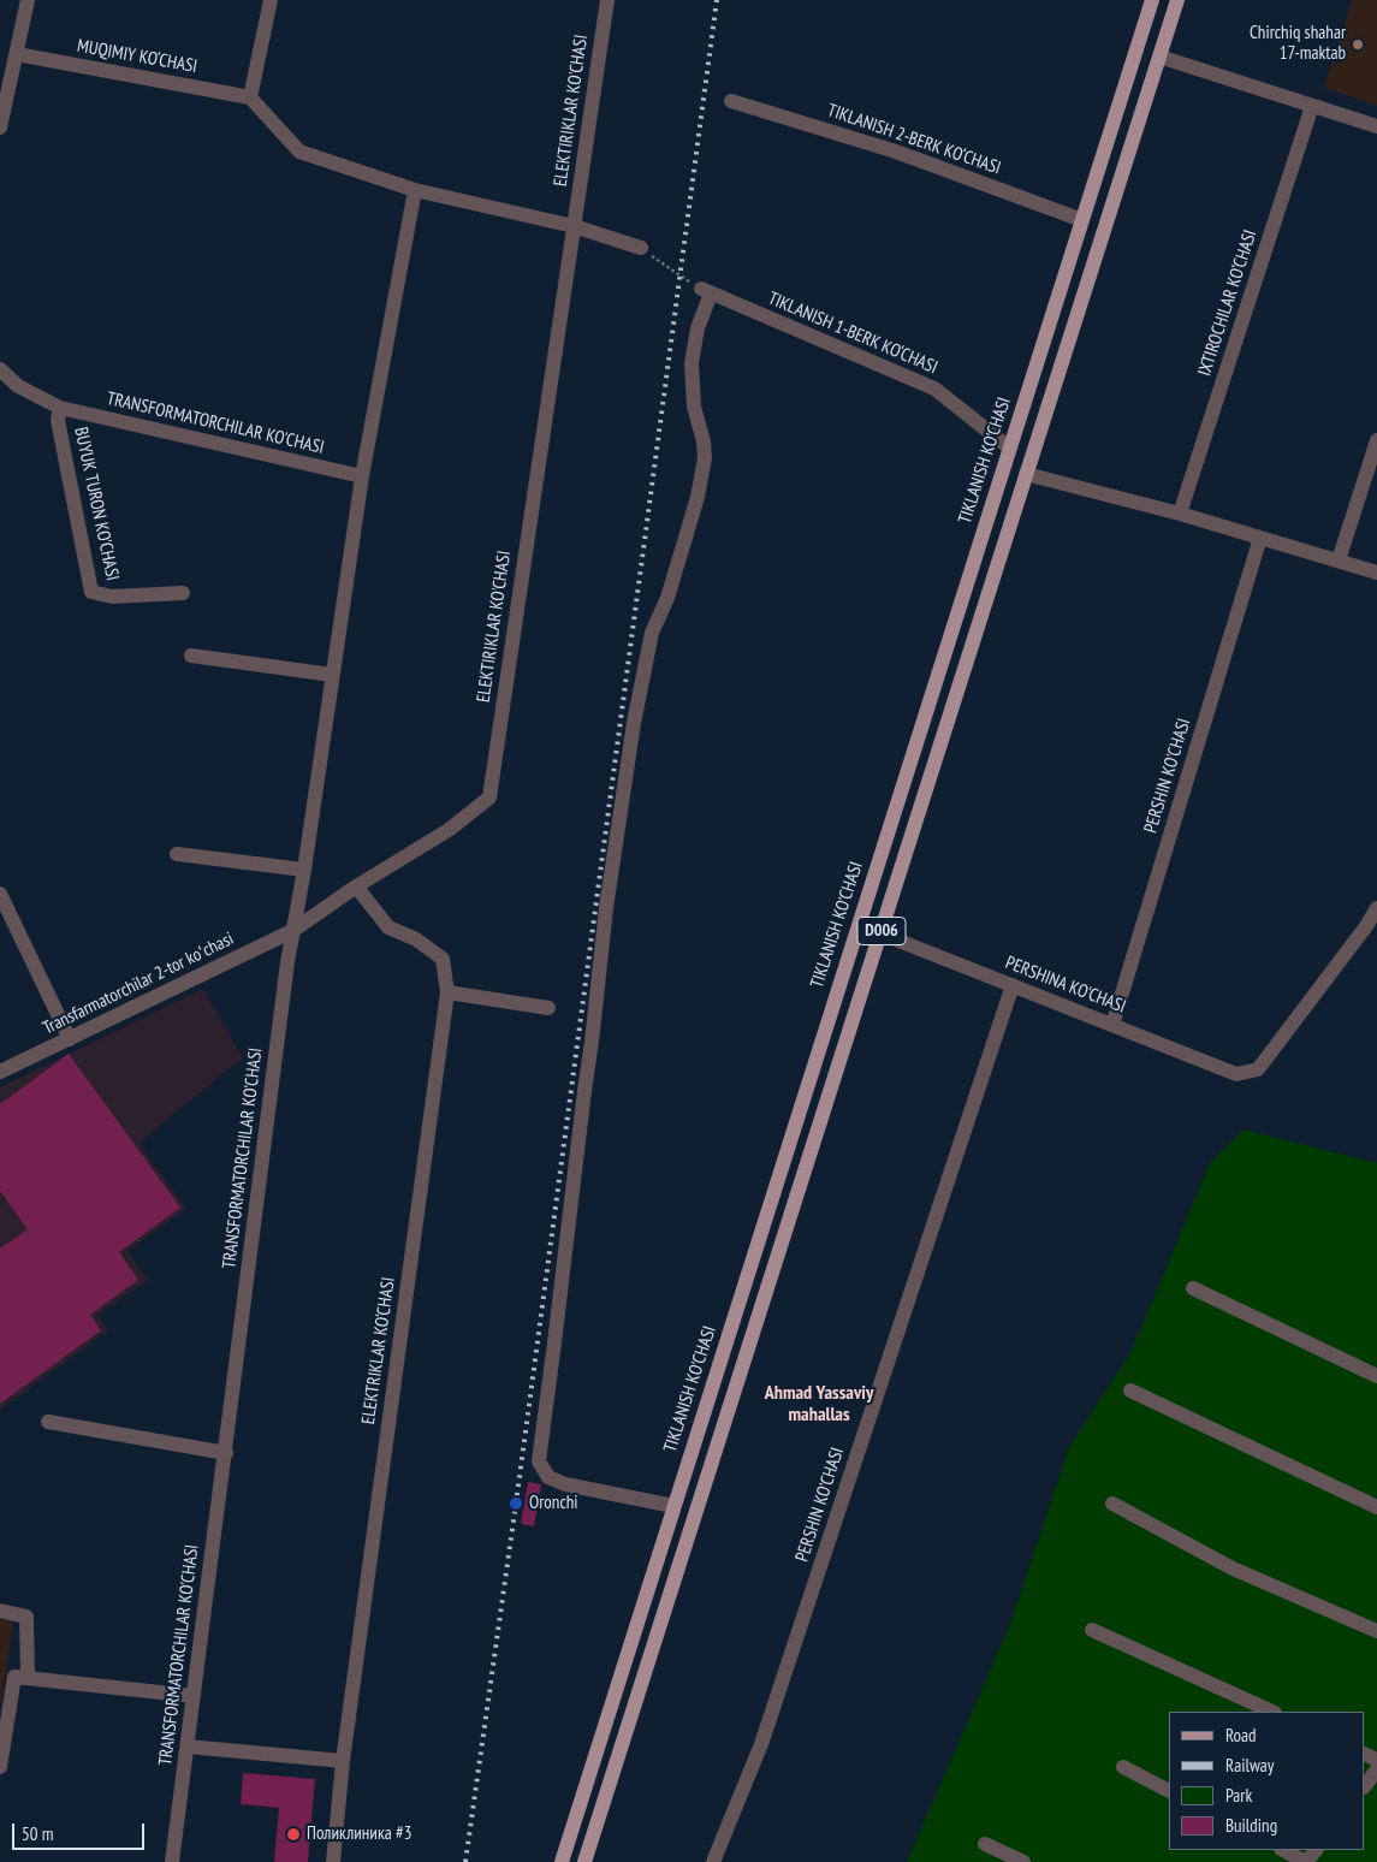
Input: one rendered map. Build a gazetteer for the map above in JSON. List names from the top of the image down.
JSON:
{
  "streets": {
    "main road": ["TIKLANISH KO'CHASI", "D006"],
    "street": [
      "MUQIMIY KO‘CHASI",
      "ELEKTIRIKLAR KO'CHASI",
      "TIKLANISH 2-BERK KO‘CHASI",
      "IXTIROCHILAR KO‘CHASI",
      "TIKLANISH 1-BERK KO‘CHASI",
      "TRANSFORMATORCHILAR KO'CHASI",
      "BUYUK TURON KO'CHASI",
      "PERSHIN KO'CHASI",
      "Transfarmatorchilar 2-tor koʻchasi",
      "PERSHINA KO'CHASI",
      "ELEKTRIKLAR KO‘CHASI"
    ]
  },
  "crossings": [
    ["ELEKTIRIKLAR KO'CHASI", "TRANSFORMATORCHILAR KO'CHASI"],
    ["ELEKTIRIKLAR KO'CHASI", "Transfarmatorchilar 2-tor koʻchasi"],
    ["ELEKTIRIKLAR KO'CHASI", "ELEKTRIKLAR KO‘CHASI"],
    ["TIKLANISH 2-BERK KO‘CHASI", "TIKLANISH KO'CHASI"],
    ["TIKLANISH 1-BERK KO‘CHASI", "TIKLANISH KO'CHASI"],
    ["TRANSFORMATORCHILAR KO'CHASI", "BUYUK TURON KO'CHASI"],
    ["TRANSFORMATORCHILAR KO'CHASI", "Transfarmatorchilar 2-tor koʻchasi"],
    ["PERSHIN KO'CHASI", "PERSHINA KO'CHASI"],
    ["D006", "PERSHINA KO'CHASI"]
  ],
  "districts": ["Ahmad Yassaviy mahallas"],
  "places": ["Chirchiq shahar 17-maktab", "Oronchi", "Поликлиника #3"],
  "legend": [
    "Road",
    "Railway",
    "Park",
    "Building"
  ],
  "scale_bar": "50 m"
}
